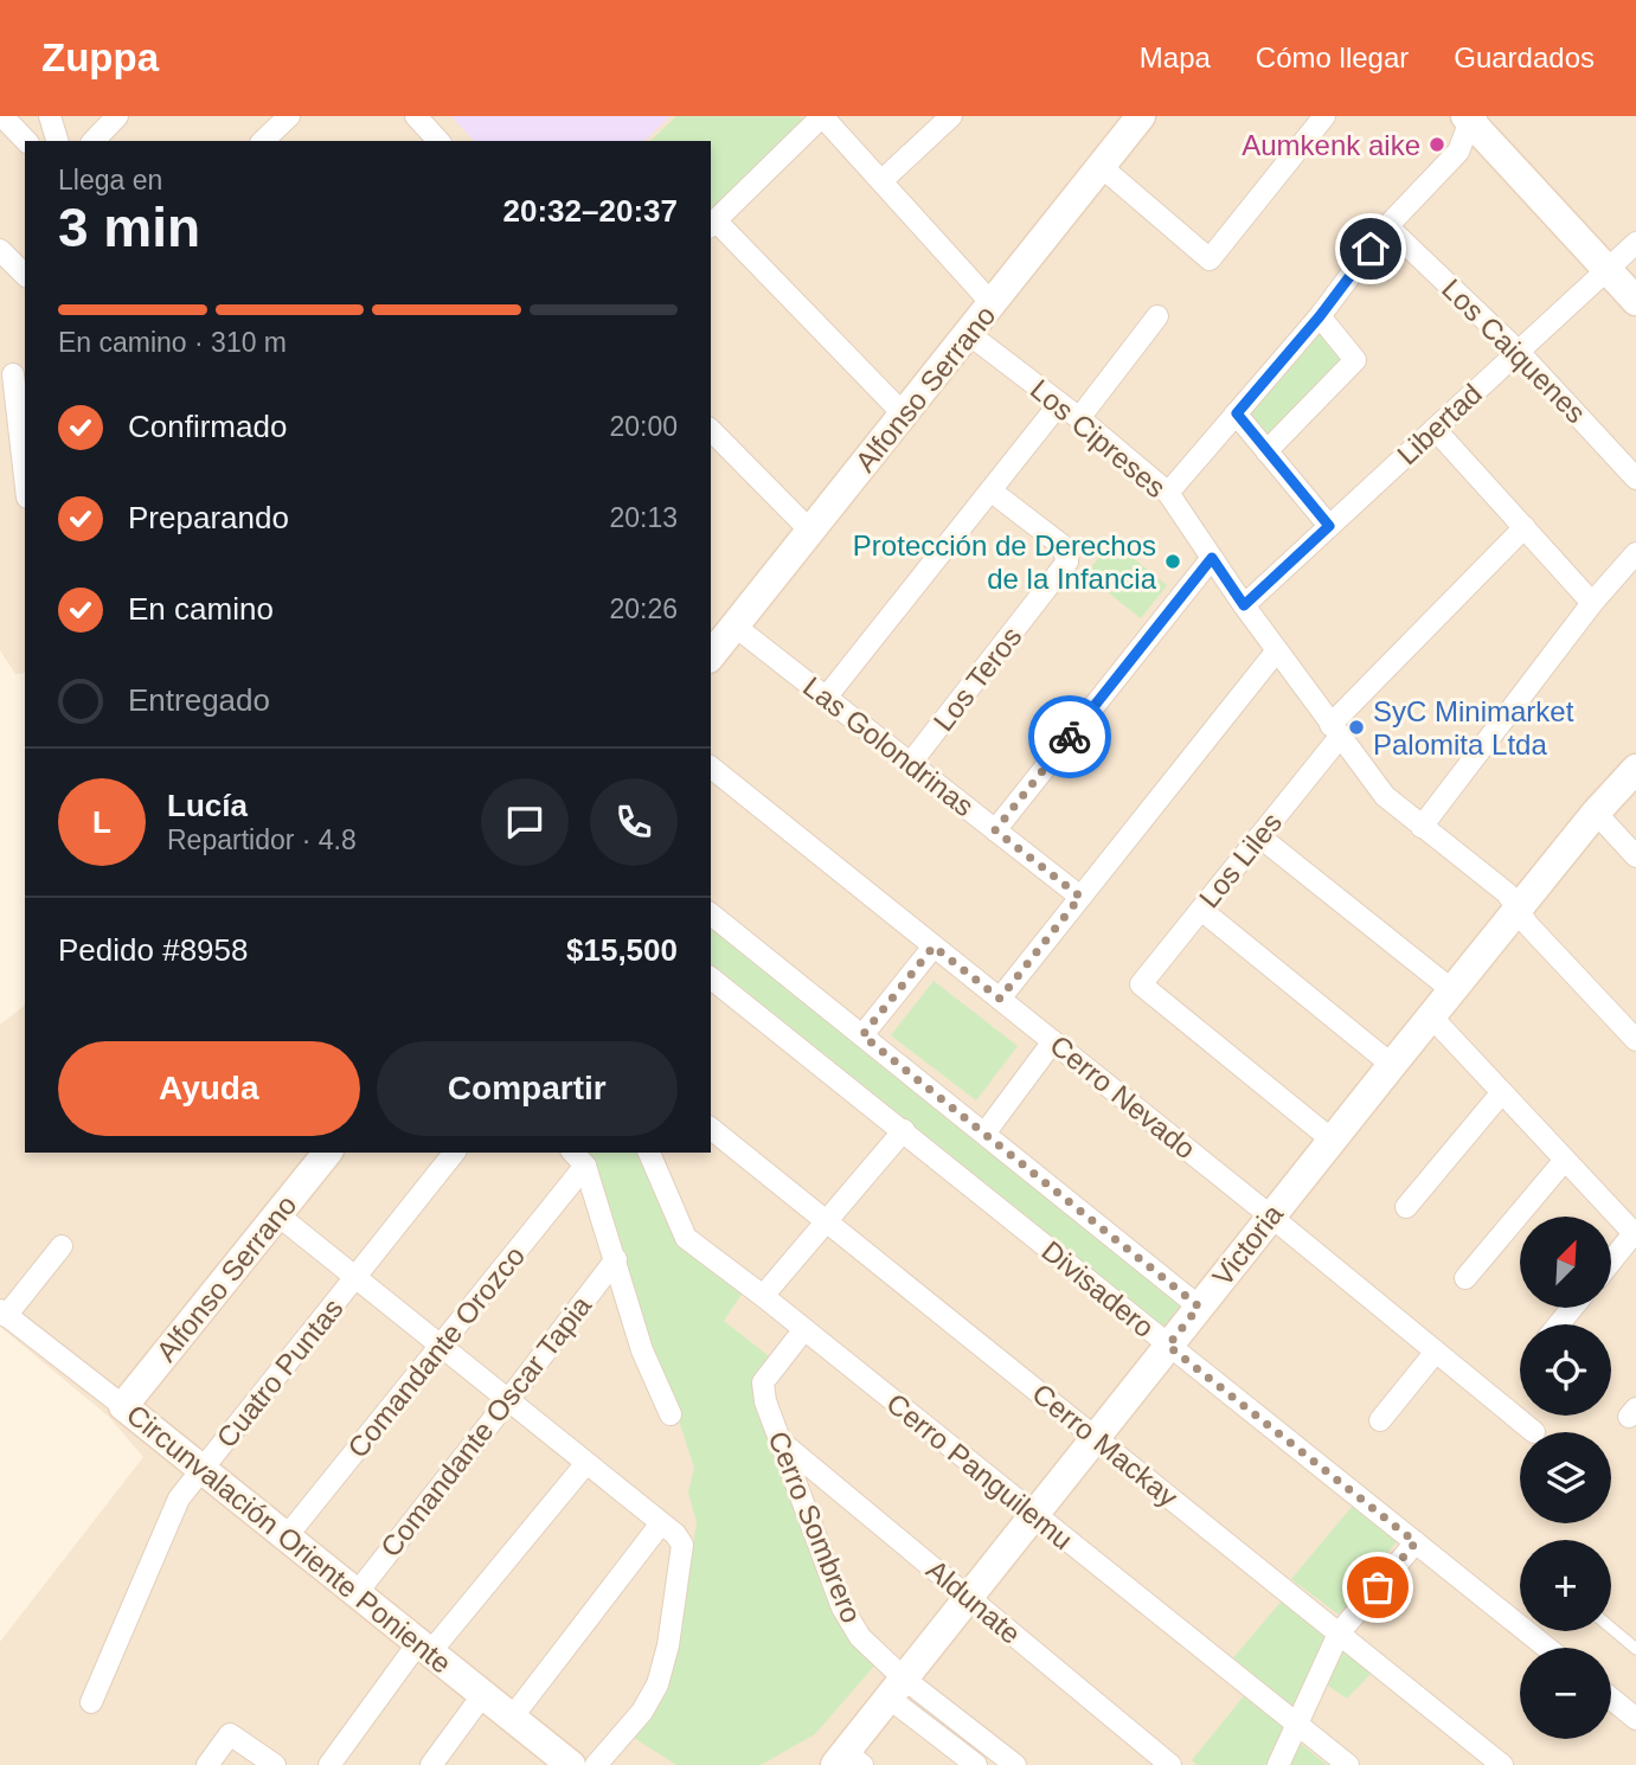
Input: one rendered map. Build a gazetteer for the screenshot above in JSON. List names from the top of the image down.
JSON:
{
  "streets": {
    "street": [
      "Los Caiquenes",
      "Alfonso Serrano",
      "Libertad",
      "Los Cipreses",
      "Los Teros",
      "Las Golondrinas",
      "Los Liles",
      "Cerro Nevado",
      "Victoria",
      "Divisadero",
      "Comandante Orozco",
      "Cuatro Puntas",
      "Comandante Oscar Tapia",
      "Cerro Mackay",
      "Cerro Panguilemu",
      "Cerro Sombrero",
      "Circunvalación Oriente Poniente",
      "Aldunate"
    ]
  },
  "crossings": [
    ["Los Caiquenes", "Libertad"],
    ["Alfonso Serrano", "Los Cipreses"],
    ["Alfonso Serrano", "Las Golondrinas"],
    ["Alfonso Serrano", "Circunvalación Oriente Poniente"],
    ["Libertad", "Los Cipreses"],
    ["Los Cipreses", "Los Liles"],
    ["Los Cipreses", "Victoria"],
    ["Los Teros", "Las Golondrinas"],
    ["Los Liles", "Victoria"],
    ["Cerro Nevado", "Victoria"],
    ["Victoria", "Divisadero"],
    ["Victoria", "Cerro Mackay"],
    ["Victoria", "Cerro Panguilemu"],
    ["Victoria", "Cerro Sombrero"],
    ["Victoria", "Aldunate"],
    ["Comandante Orozco", "Circunvalación Oriente Poniente"],
    ["Cuatro Puntas", "Circunvalación Oriente Poniente"],
    ["Comandante Oscar Tapia", "Circunvalación Oriente Poniente"],
    ["Cerro Panguilemu", "Cerro Sombrero"],
    ["Cerro Sombrero", "Aldunate"]
  ],
  "places": ["Aumkenk aike", "Protección de Derechos de la Infancia", "SyC Minimarket Palomita Ltda"],
  "north": "top right",
  "page": {
    "header": "Zuppa",
    "nav": ["Mapa", "Cómo llegar", "Guardados"],
    "heading": ["3 min", "Llega en", "20:32–20:37"],
    "panel": [
      "Lucía",
      "Repartidor · 4.8",
      "Pedido #8958",
      "$15,500"
    ],
    "bar": "En camino · 310 m",
    "list": [
      ["Confirmado", "20:00"],
      ["Preparando", "20:13"],
      ["En camino", "20:26"],
      "Entregado"
    ],
    "round": "L",
    "buttons": ["Ayuda", "Compartir"],
    "map_buttons": ["+", "−"]
  }
}
